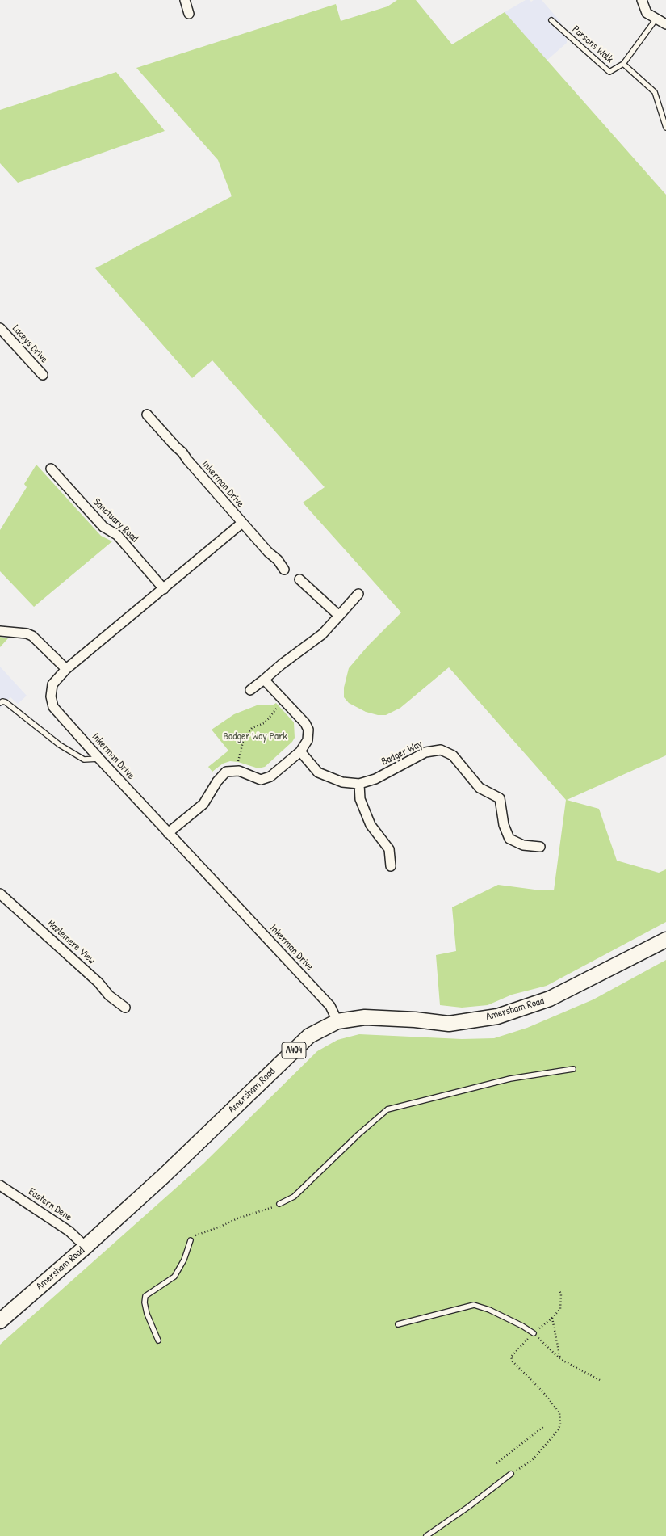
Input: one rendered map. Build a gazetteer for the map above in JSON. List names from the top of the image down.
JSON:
{
  "streets": {
    "main road": ["Amersham Road", "A404"],
    "street": [
      "Laceys Drive",
      "Inkerman Drive",
      "Sanctuary Road",
      "Badger Way",
      "Hazlemere View",
      "Eastern Dene"
    ],
    "lane": ["Parsons Walk"]
  },
  "crossings": [
    ["Inkerman Drive", "Sanctuary Road"],
    ["Inkerman Drive", "Amersham Road"],
    ["Amersham Road", "Eastern Dene"]
  ],
  "parks": ["Badger Way Park"]
}
